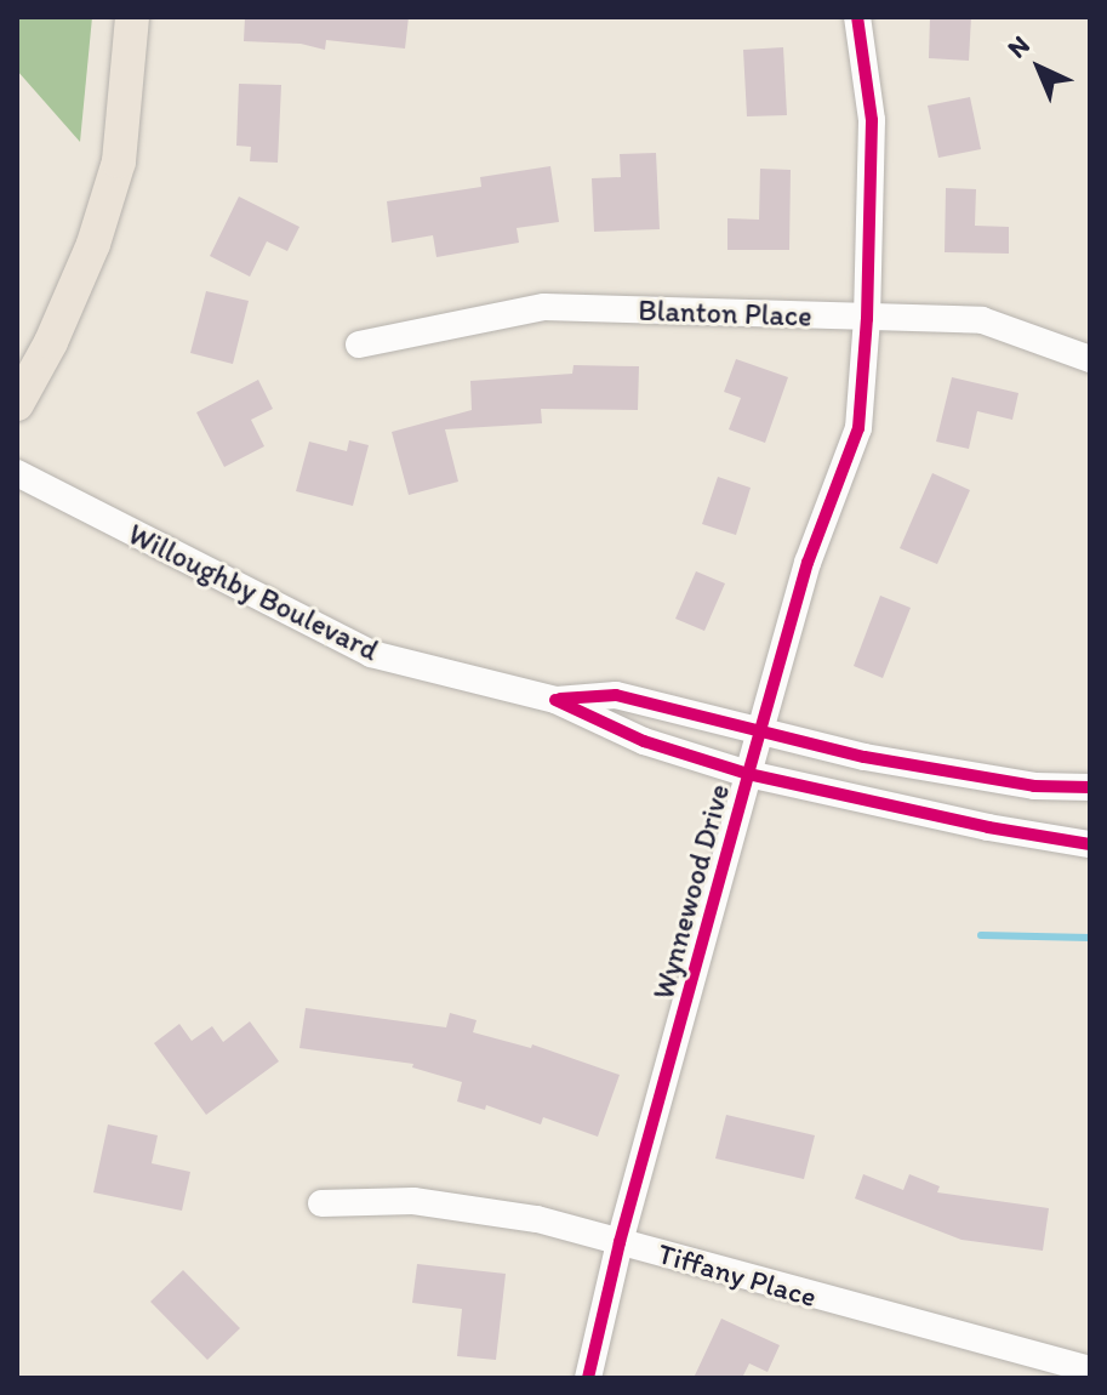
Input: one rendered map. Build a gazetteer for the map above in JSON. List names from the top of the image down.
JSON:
{
  "streets": {
    "street": [
      "Blanton Place",
      "Willoughby Boulevard",
      "Wynnewood Drive",
      "Tiffany Place"
    ]
  },
  "crossings": [
    ["Blanton Place", "Wynnewood Drive"],
    ["Willoughby Boulevard", "Wynnewood Drive"],
    ["Wynnewood Drive", "Tiffany Place"]
  ],
  "north": "top left"
}
